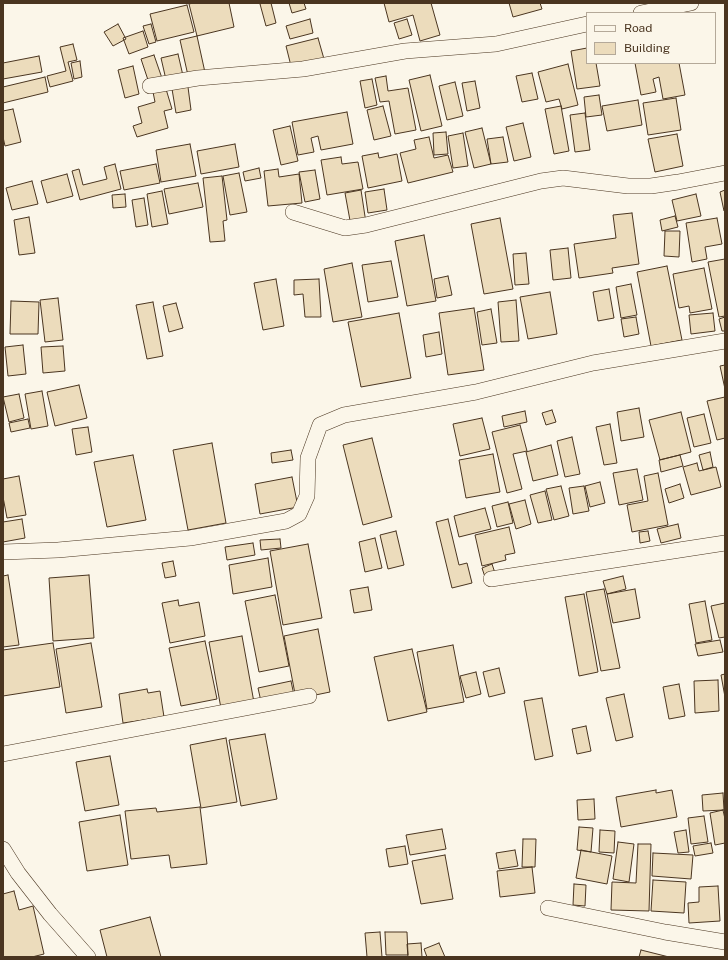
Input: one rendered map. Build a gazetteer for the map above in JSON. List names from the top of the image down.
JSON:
{
  "legend": ["Road", "Building"]
}
